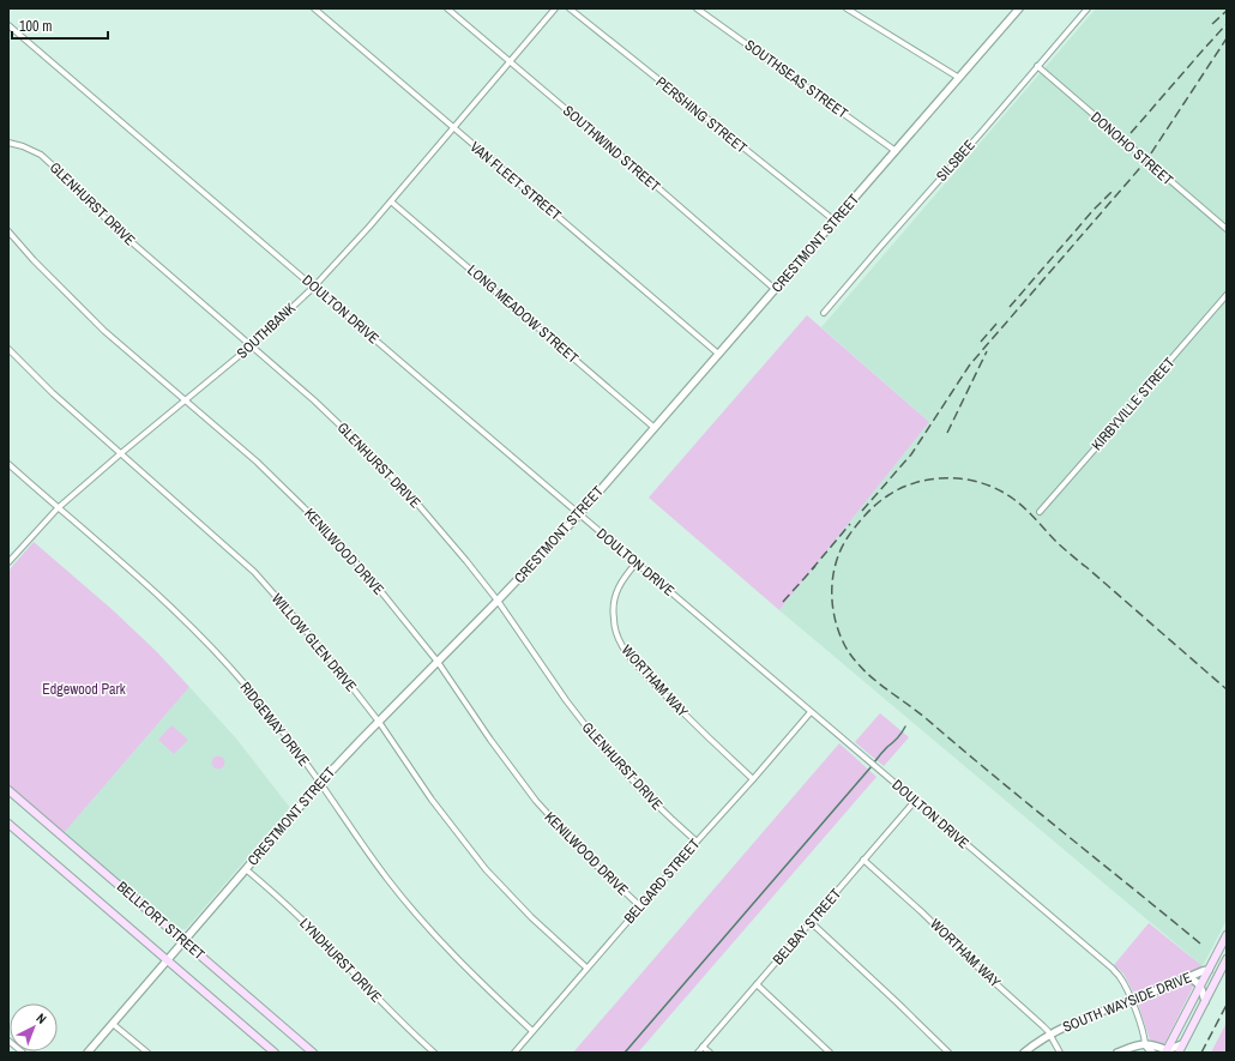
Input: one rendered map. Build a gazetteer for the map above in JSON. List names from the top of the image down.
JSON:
{
  "streets": {
    "main road": ["BELLFORT STREET"],
    "street": [
      "SOUTHSEAS STREET",
      "PERSHING STREET",
      "SOUTHWIND STREET",
      "DONOHO STREET",
      "SILSBEE",
      "VAN FLEET STREET",
      "GLENHURST DRIVE",
      "CRESTMONT STREET",
      "DOULTON DRIVE",
      "LONG MEADOW STREET",
      "SOUTHBANK",
      "KIRBYVILLE STREET",
      "KENILWOOD DRIVE",
      "WILLOW GLEN DRIVE",
      "WORTHAM WAY",
      "RIDGEWAY DRIVE",
      "BELGARD STREET",
      "BELBAY STREET",
      "LYNDHURST DRIVE",
      "SOUTH WAYSIDE DRIVE"
    ]
  },
  "crossings": [
    ["SOUTHSEAS STREET", "CRESTMONT STREET"],
    ["PERSHING STREET", "CRESTMONT STREET"],
    ["SOUTHWIND STREET", "CRESTMONT STREET"],
    ["SOUTHWIND STREET", "SOUTHBANK"],
    ["DONOHO STREET", "SILSBEE"],
    ["VAN FLEET STREET", "CRESTMONT STREET"],
    ["VAN FLEET STREET", "SOUTHBANK"],
    ["GLENHURST DRIVE", "CRESTMONT STREET"],
    ["GLENHURST DRIVE", "SOUTHBANK"],
    ["GLENHURST DRIVE", "BELGARD STREET"],
    ["CRESTMONT STREET", "DOULTON DRIVE"],
    ["CRESTMONT STREET", "LONG MEADOW STREET"],
    ["CRESTMONT STREET", "KENILWOOD DRIVE"],
    ["CRESTMONT STREET", "WILLOW GLEN DRIVE"],
    ["CRESTMONT STREET", "RIDGEWAY DRIVE"],
    ["CRESTMONT STREET", "BELLFORT STREET"],
    ["CRESTMONT STREET", "LYNDHURST DRIVE"],
    ["DOULTON DRIVE", "SOUTHBANK"],
    ["DOULTON DRIVE", "WORTHAM WAY"],
    ["DOULTON DRIVE", "BELGARD STREET"],
    ["DOULTON DRIVE", "BELBAY STREET"],
    ["DOULTON DRIVE", "SOUTH WAYSIDE DRIVE"],
    ["LONG MEADOW STREET", "SOUTHBANK"],
    ["SOUTHBANK", "KENILWOOD DRIVE"],
    ["SOUTHBANK", "WILLOW GLEN DRIVE"],
    ["SOUTHBANK", "RIDGEWAY DRIVE"],
    ["KENILWOOD DRIVE", "BELGARD STREET"],
    ["WILLOW GLEN DRIVE", "BELGARD STREET"],
    ["WORTHAM WAY", "BELGARD STREET"],
    ["WORTHAM WAY", "BELBAY STREET"],
    ["WORTHAM WAY", "SOUTH WAYSIDE DRIVE"],
    ["RIDGEWAY DRIVE", "BELGARD STREET"]
  ],
  "parks": ["Edgewood Park"],
  "scale_bar": "100 m",
  "north": "top right"
}
